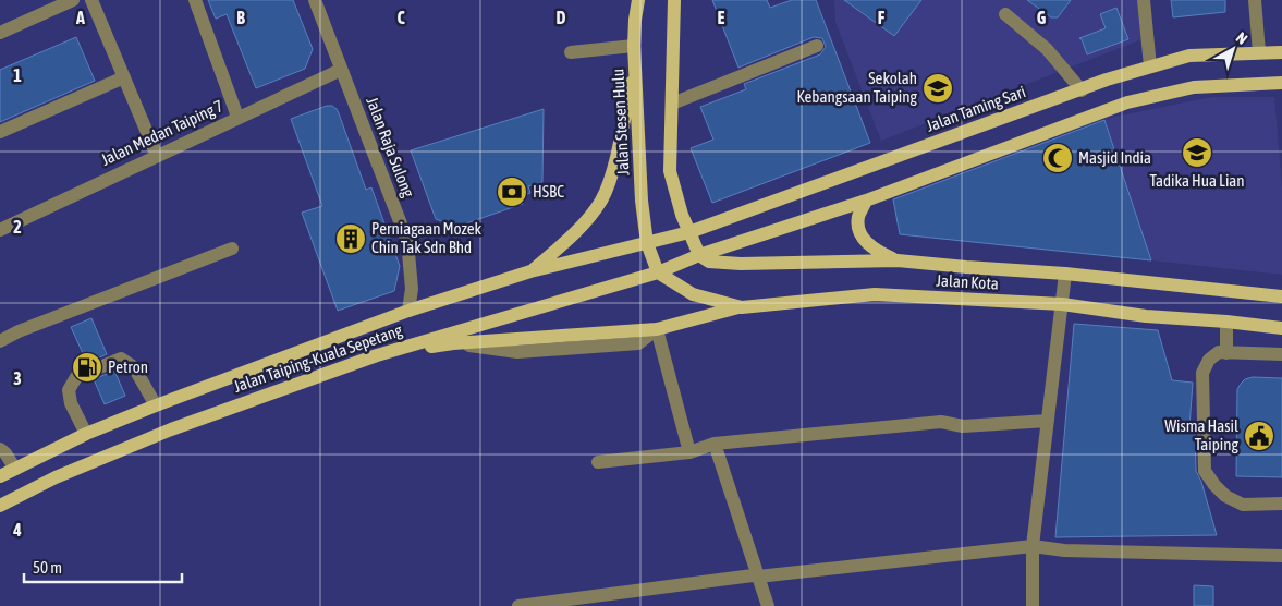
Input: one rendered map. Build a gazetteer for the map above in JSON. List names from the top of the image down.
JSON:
{
  "streets": {
    "main road": [
      "Jalan Taming Sari",
      "Jalan Stesen Hulu",
      "Jalan Kota",
      "Jalan Taiping-Kuala Sepetang"
    ],
    "street": ["Jalan Medan Taiping 7", "Jalan Raja Sulong"]
  },
  "crossings": [
    ["Jalan Taming Sari", "Jalan Stesen Hulu"],
    ["Jalan Taming Sari", "Jalan Taiping-Kuala Sepetang"],
    ["Jalan Stesen Hulu", "Jalan Kota"],
    ["Jalan Stesen Hulu", "Jalan Taiping-Kuala Sepetang"],
    ["Jalan Medan Taiping 7", "Jalan Raja Sulong"],
    ["Jalan Raja Sulong", "Jalan Taiping-Kuala Sepetang"],
    ["Jalan Kota", "Jalan Taiping-Kuala Sepetang"]
  ],
  "places": {
    "school or university": ["Sekolah Kebangsaan Taiping", "Tadika Hua Lian"],
    "mosque": ["Masjid India"],
    "bank": ["HSBC"],
    "building": ["Perniagaan Mozek Chin Tak Sdn Bhd"],
    "fuel station": ["Petron"],
    "public building": ["Wisma Hasil Taiping"]
  },
  "scale_bar": "50 m",
  "north": "top right",
  "grid": {
    "columns": [
      "A",
      "B",
      "C",
      "D",
      "E",
      "F",
      "G"
    ],
    "rows": [
      "1",
      "2",
      "3",
      "4"
    ]
  }
}
